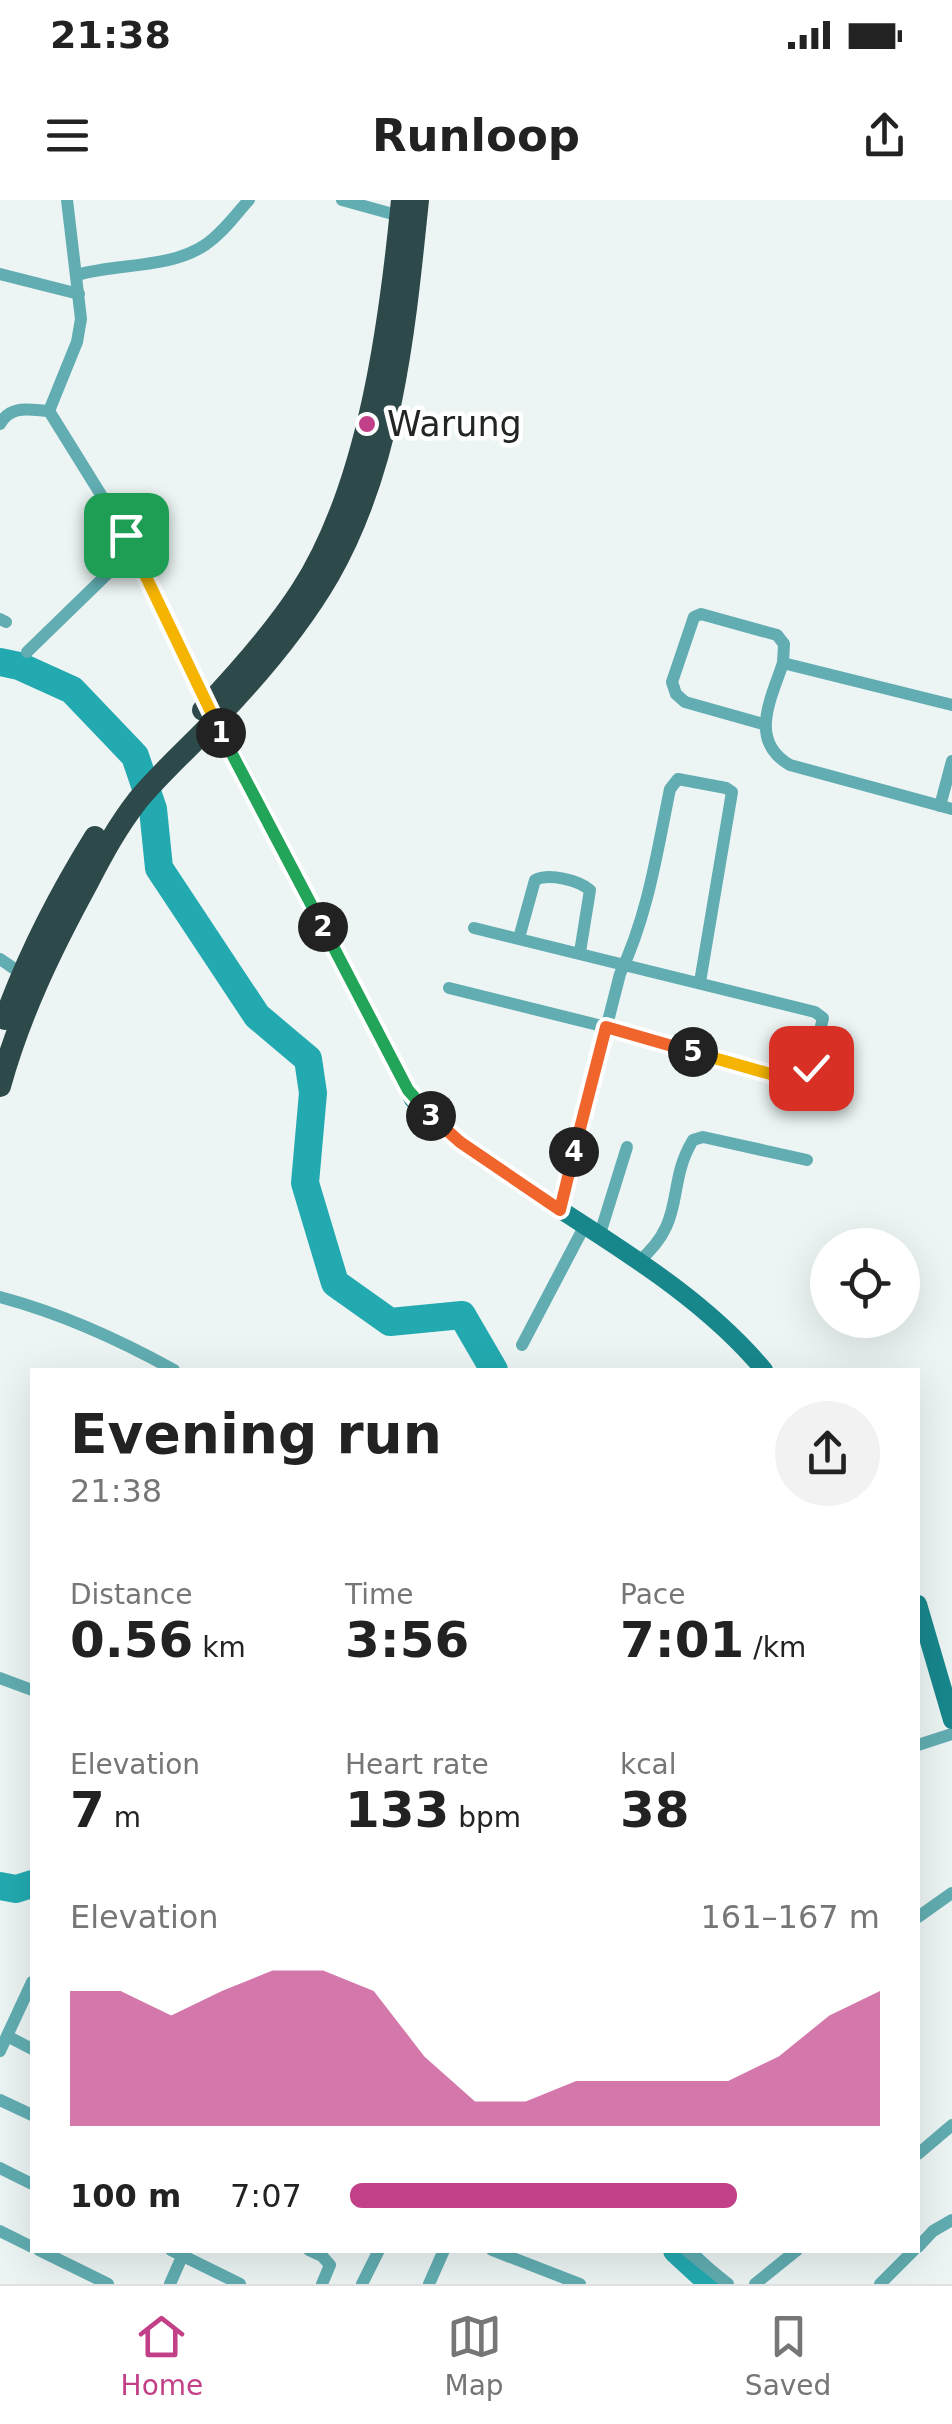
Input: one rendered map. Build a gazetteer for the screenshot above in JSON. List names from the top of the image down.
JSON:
{
  "places": ["Warung"],
  "page": {
    "status": "21:38",
    "header": "Runloop",
    "pins": [
      "1",
      "2",
      "5",
      "3",
      "4"
    ],
    "heading": ["Evening run", "21:38"],
    "stats": [
      ["Distance", "0.56 km"],
      ["Time", "3:56"],
      ["Pace", "7:01 /km"],
      ["Elevation", "7 m"],
      ["Heart rate", "133 bpm"],
      ["kcal", "38"]
    ],
    "chart": ["Elevation", "161–167 m"],
    "list": [
      {
        "name": "100 m",
        "note": "7:07"
      }
    ],
    "tabs": ["Home", "Map", "Saved"]
  }
}
